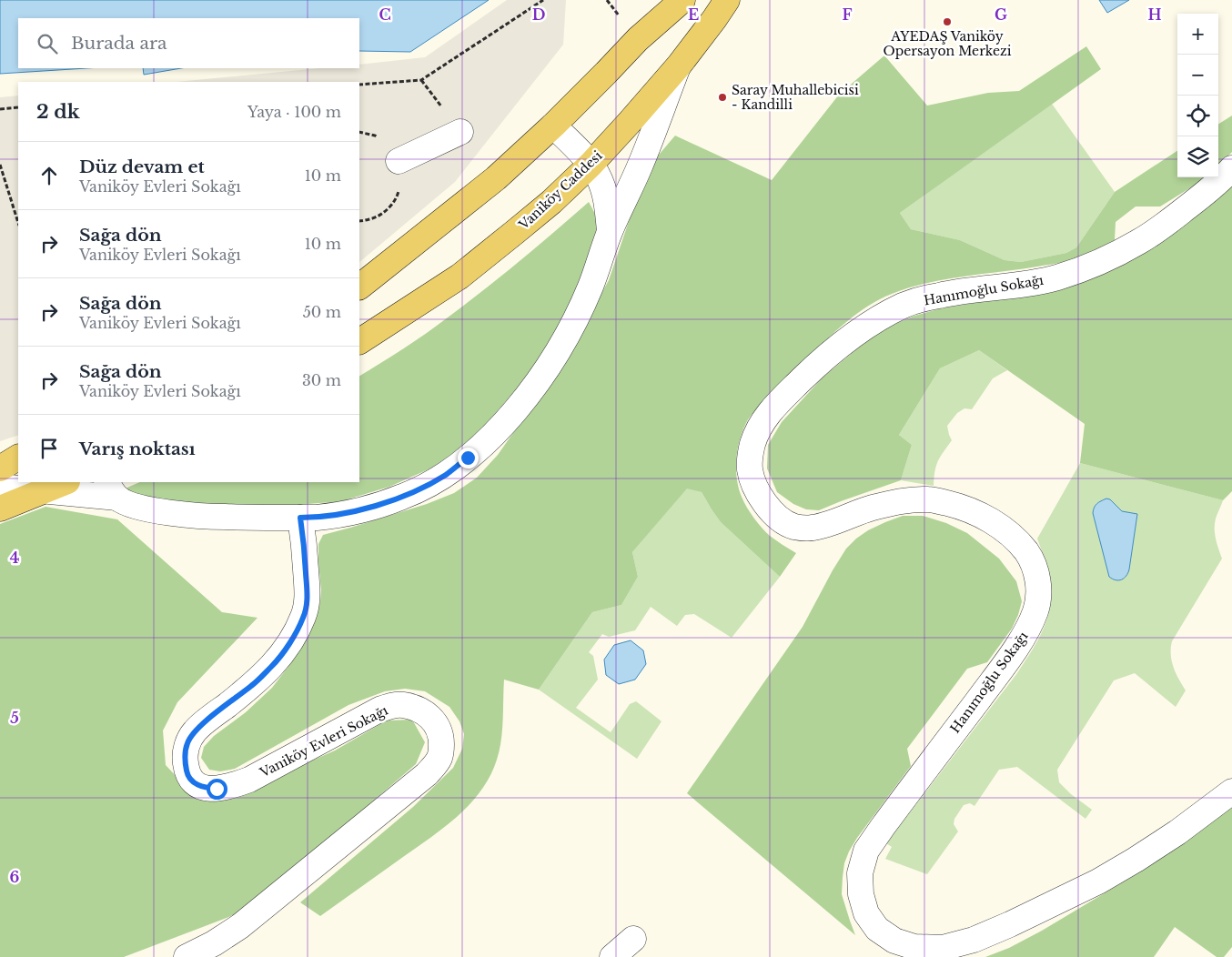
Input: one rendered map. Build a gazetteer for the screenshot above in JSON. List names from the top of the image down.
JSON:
{
  "streets": {
    "main road": ["Vaniköy Caddesi"],
    "street": ["Hanımoğlu Sokağı", "Vaniköy Evleri Sokağı"]
  },
  "places": ["AYEDAŞ Vaniköy Opersayon Merkezi", "Saray Muhallebicisi - Kandilli"],
  "page": {
    "map_buttons": ["+", "−"],
    "search": "Burada ara",
    "heading": ["2 dk", "Yaya · 100 m"],
    "list": [
      ["Düz devam et", "Vaniköy Evleri Sokağı", "10 m"],
      ["Sağa dön", "Vaniköy Evleri Sokağı", "10 m"],
      ["Sağa dön", "Vaniköy Evleri Sokağı", "50 m"],
      ["Sağa dön", "Vaniköy Evleri Sokağı", "30 m"],
      "Varış noktası"
    ]
  },
  "grid": {
    "columns": [
      "C",
      "D",
      "E",
      "F",
      "G",
      "H"
    ],
    "rows": ["4", "5", "6"]
  }
}
